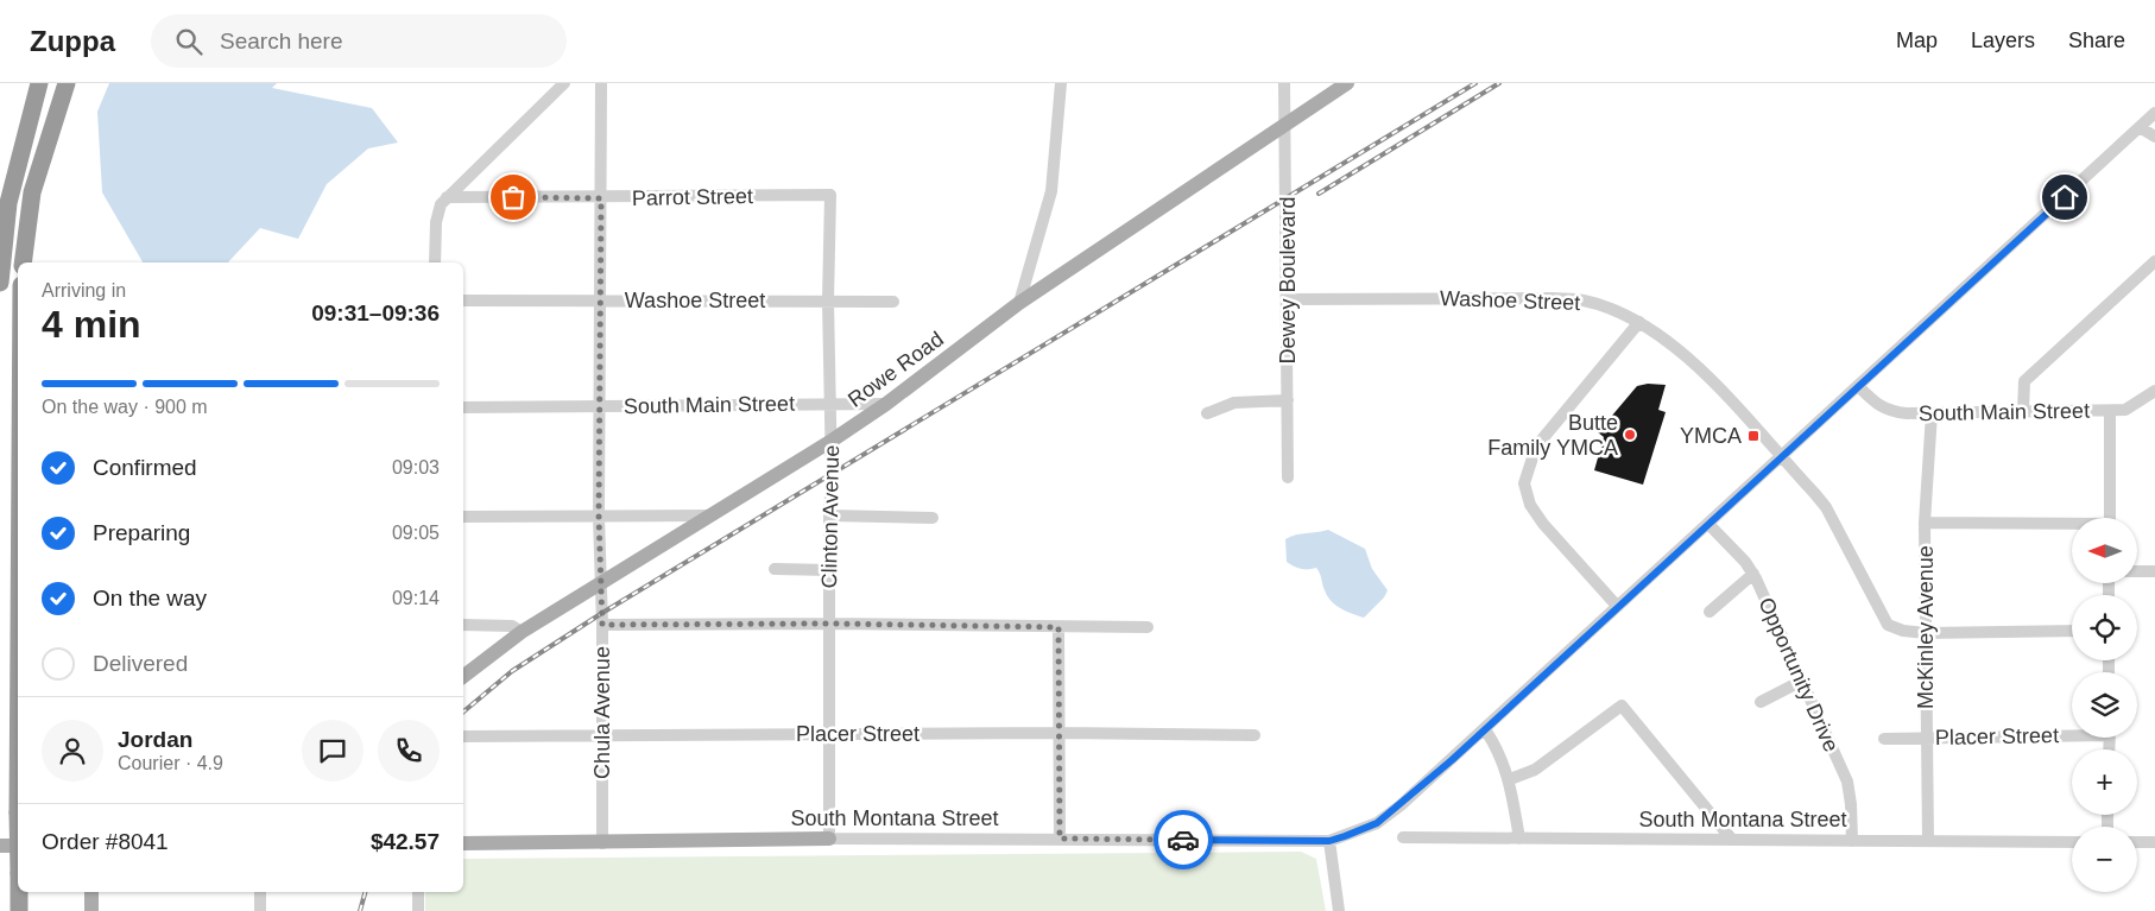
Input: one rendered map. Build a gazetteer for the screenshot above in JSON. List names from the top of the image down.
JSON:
{
  "streets": {
    "main road": ["Rowe Road", "South Montana Street"],
    "street": [
      "Parrot Street",
      "Dewey Boulevard",
      "Washoe Street",
      "South Main Street",
      "Clinton Avenue",
      "McKinley Avenue",
      "Opportunity Drive",
      "Chula Avenue",
      "Placer Street"
    ]
  },
  "crossings": [
    ["Parrot Street", "Clinton Avenue"],
    ["Parrot Street", "Chula Avenue"],
    ["Dewey Boulevard", "Washoe Street"],
    ["Dewey Boulevard", "Rowe Road"],
    ["Washoe Street", "Clinton Avenue"],
    ["Washoe Street", "McKinley Avenue"],
    ["Washoe Street", "Chula Avenue"],
    ["Rowe Road", "South Main Street"],
    ["Rowe Road", "Clinton Avenue"],
    ["Rowe Road", "Chula Avenue"],
    ["South Main Street", "Clinton Avenue"],
    ["South Main Street", "McKinley Avenue"],
    ["South Main Street", "Chula Avenue"],
    ["Clinton Avenue", "Placer Street"],
    ["Clinton Avenue", "South Montana Street"],
    ["McKinley Avenue", "Placer Street"],
    ["McKinley Avenue", "South Montana Street"],
    ["Opportunity Drive", "South Montana Street"],
    ["Chula Avenue", "Placer Street"],
    ["Chula Avenue", "South Montana Street"]
  ],
  "places": {
    "other": ["Butte Family YMCA"],
    "transit": ["YMCA"]
  },
  "north": "left",
  "page": {
    "header": "Zuppa",
    "search": "Search here",
    "nav": ["Map", "Layers", "Share"],
    "heading": ["4 min", "Arriving in", "09:31–09:36"],
    "panel": [
      "Jordan",
      "Courier · 4.9",
      "Order #8041",
      "$42.57"
    ],
    "bar": "On the way · 900 m",
    "list": [
      ["Confirmed", "09:03"],
      ["Preparing", "09:05"],
      ["On the way", "09:14"],
      "Delivered"
    ],
    "map_buttons": ["+", "−"]
  }
}
